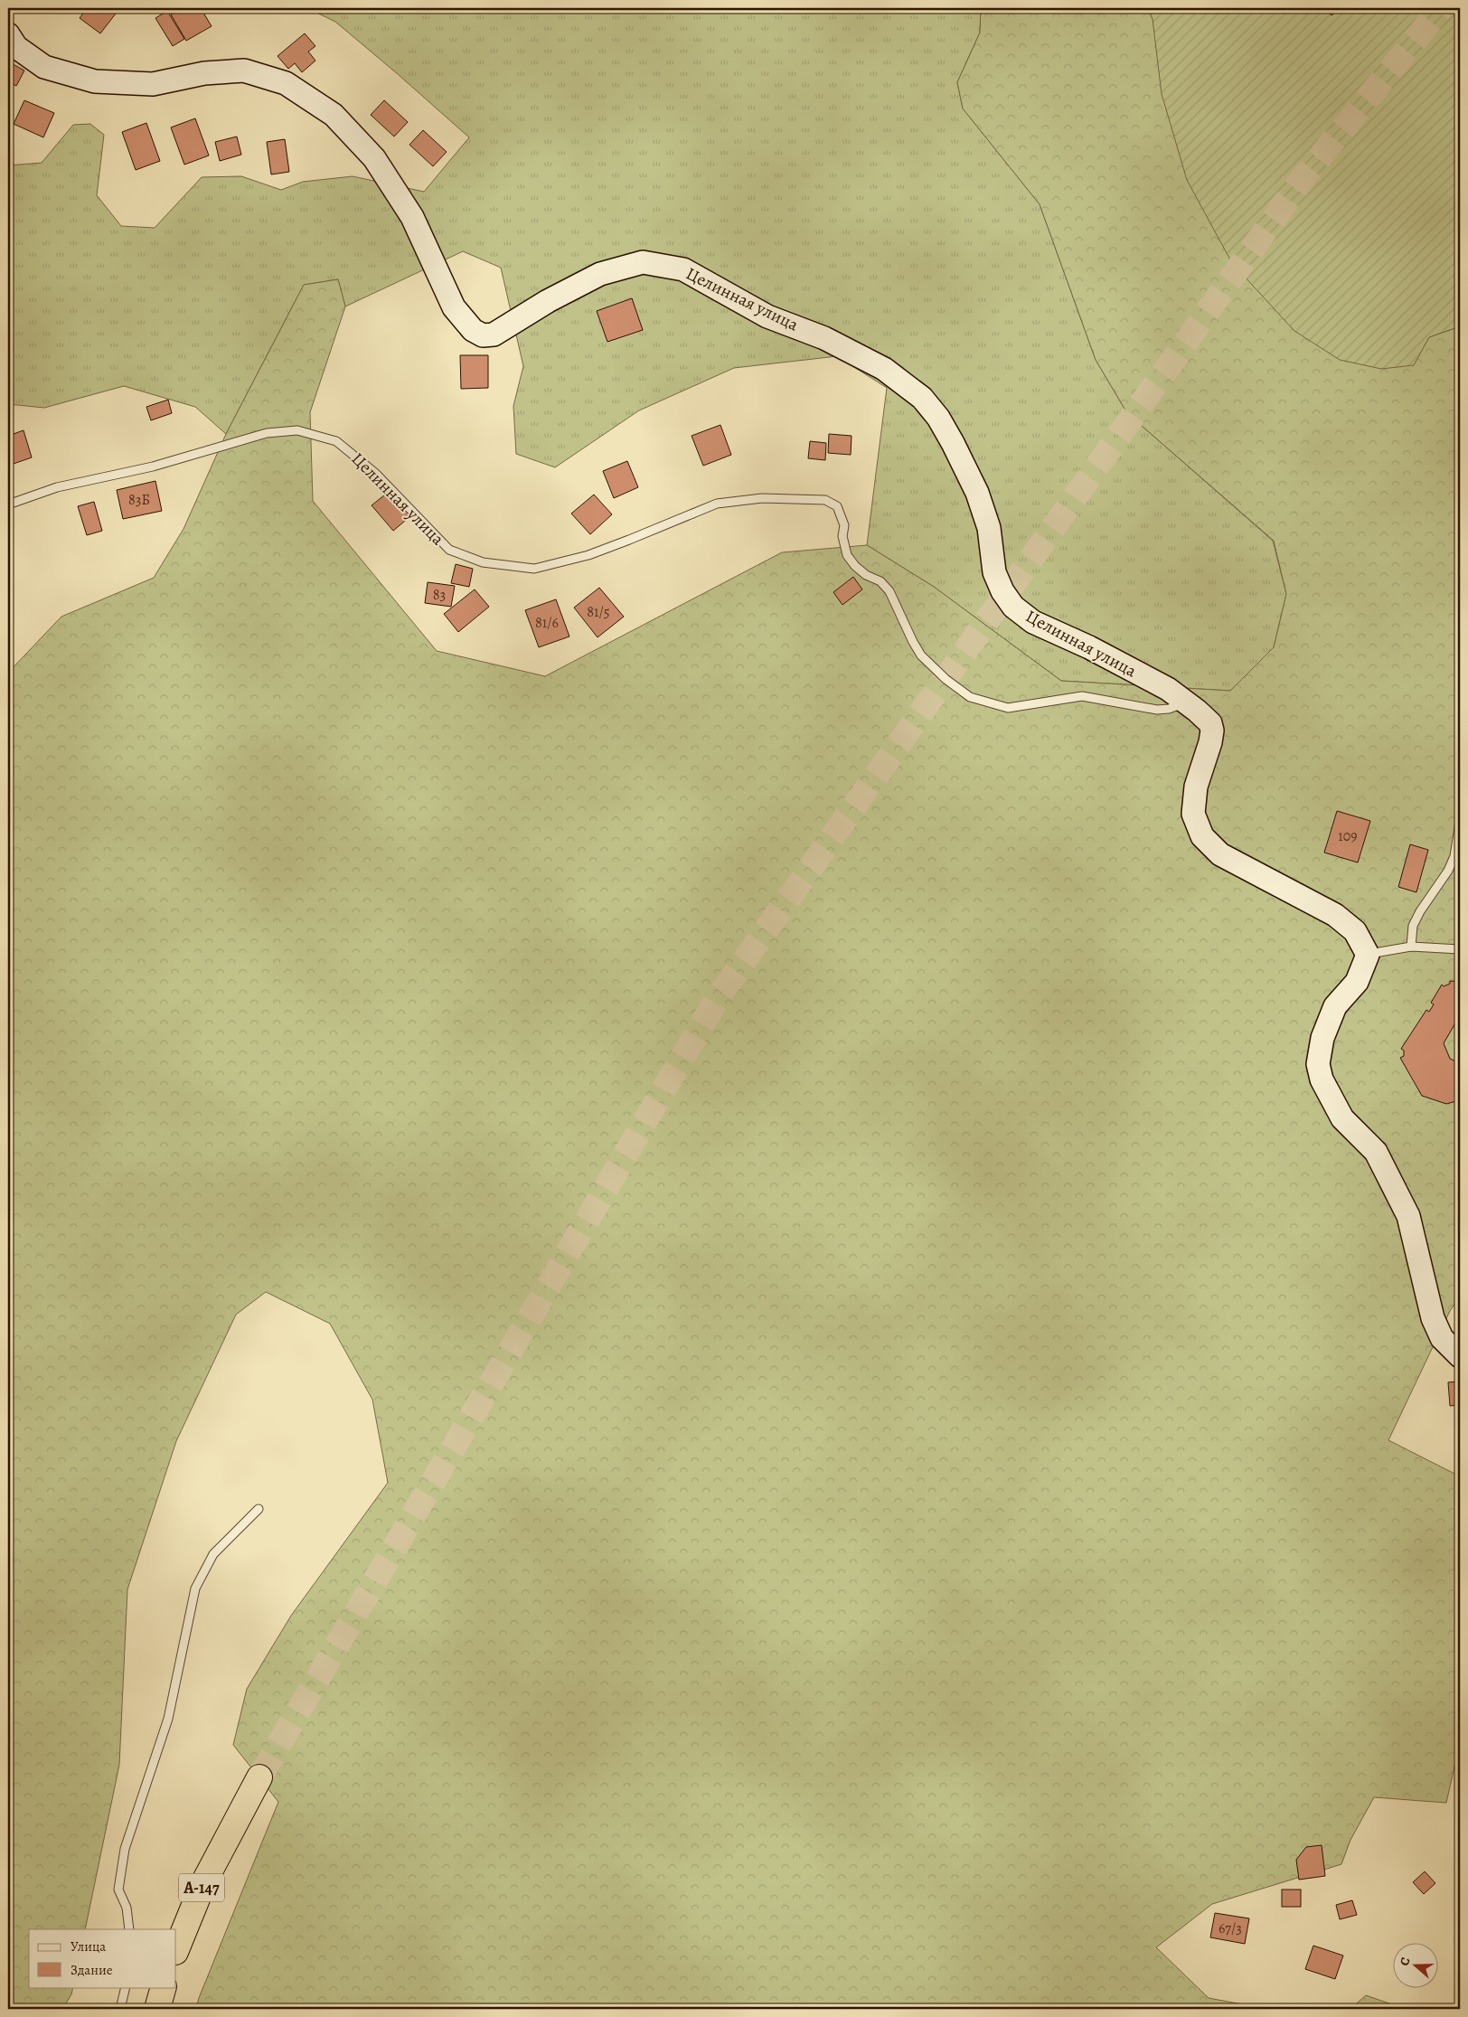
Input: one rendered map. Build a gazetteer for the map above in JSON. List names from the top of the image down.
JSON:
{
  "streets": {
    "highway": ["А-147"],
    "street": ["Целинная улица"]
  },
  "house_numbers": [
    "83Б",
    "83",
    "81/5",
    "81/6",
    "109",
    "67/3"
  ],
  "legend": ["Улица", "Здание"],
  "north": "left"
}
